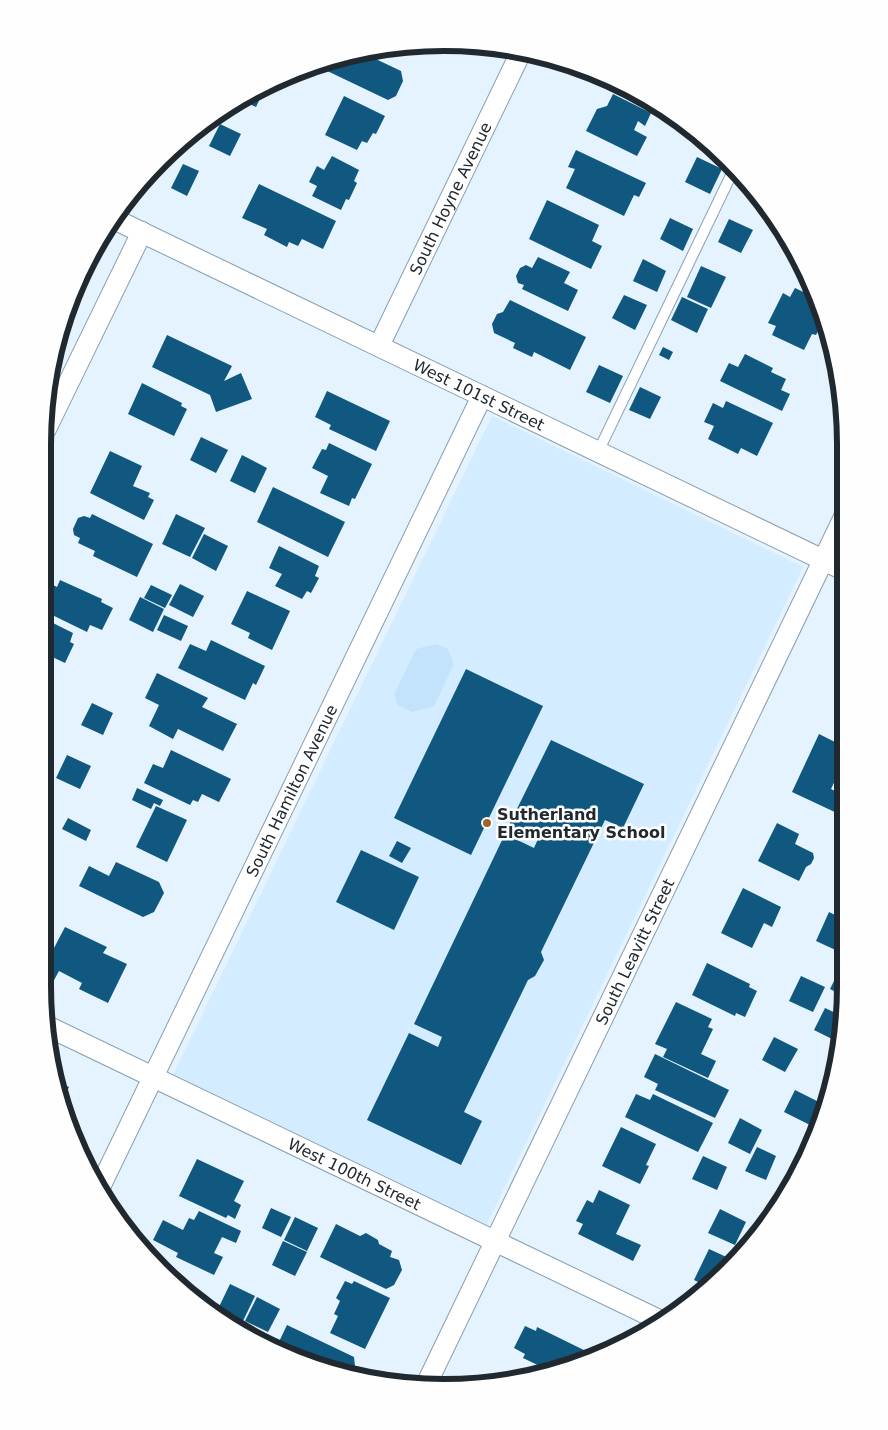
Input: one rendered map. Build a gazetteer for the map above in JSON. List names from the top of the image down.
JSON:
{
  "streets": {
    "street": [
      "South Hoyne Avenue",
      "West 101st Street",
      "South Hamilton Avenue",
      "South Leavitt Street",
      "West 100th Street"
    ]
  },
  "crossings": [
    ["South Hoyne Avenue", "West 101st Street"],
    ["West 101st Street", "South Hamilton Avenue"],
    ["West 101st Street", "South Leavitt Street"],
    ["South Hamilton Avenue", "West 100th Street"],
    ["South Leavitt Street", "West 100th Street"]
  ],
  "places": ["Sutherland Elementary School"]
}
